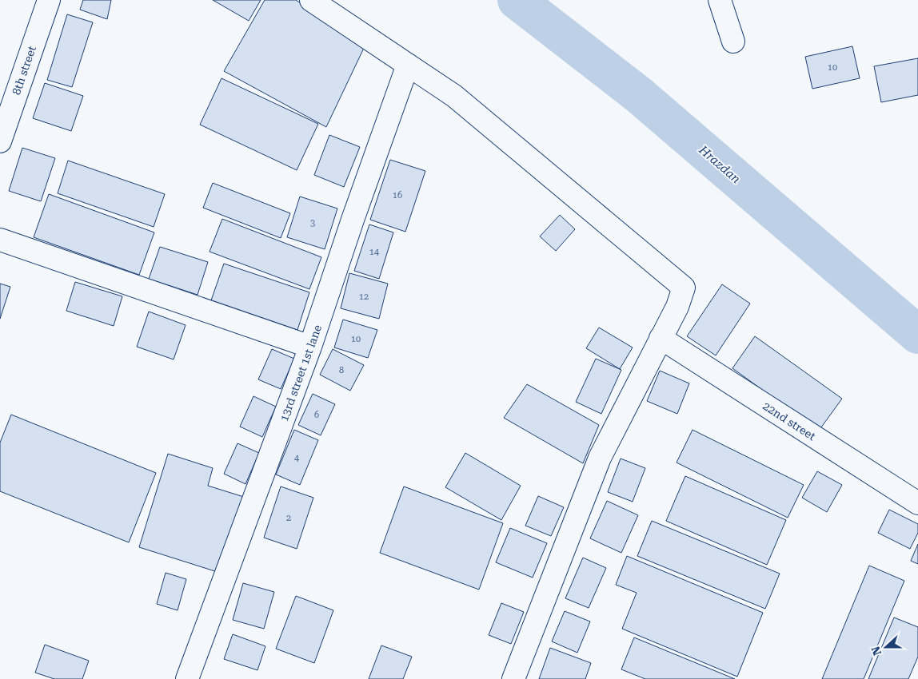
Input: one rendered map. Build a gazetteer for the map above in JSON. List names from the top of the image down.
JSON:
{
  "streets": {
    "street": ["8th street", "13rd street 1st lane", "22nd street"]
  },
  "water": ["Hrazdan"],
  "house_numbers": [
    "10",
    "16",
    "3",
    "14",
    "12",
    "10",
    "8",
    "6",
    "4",
    "2"
  ],
  "north": "left"
}
